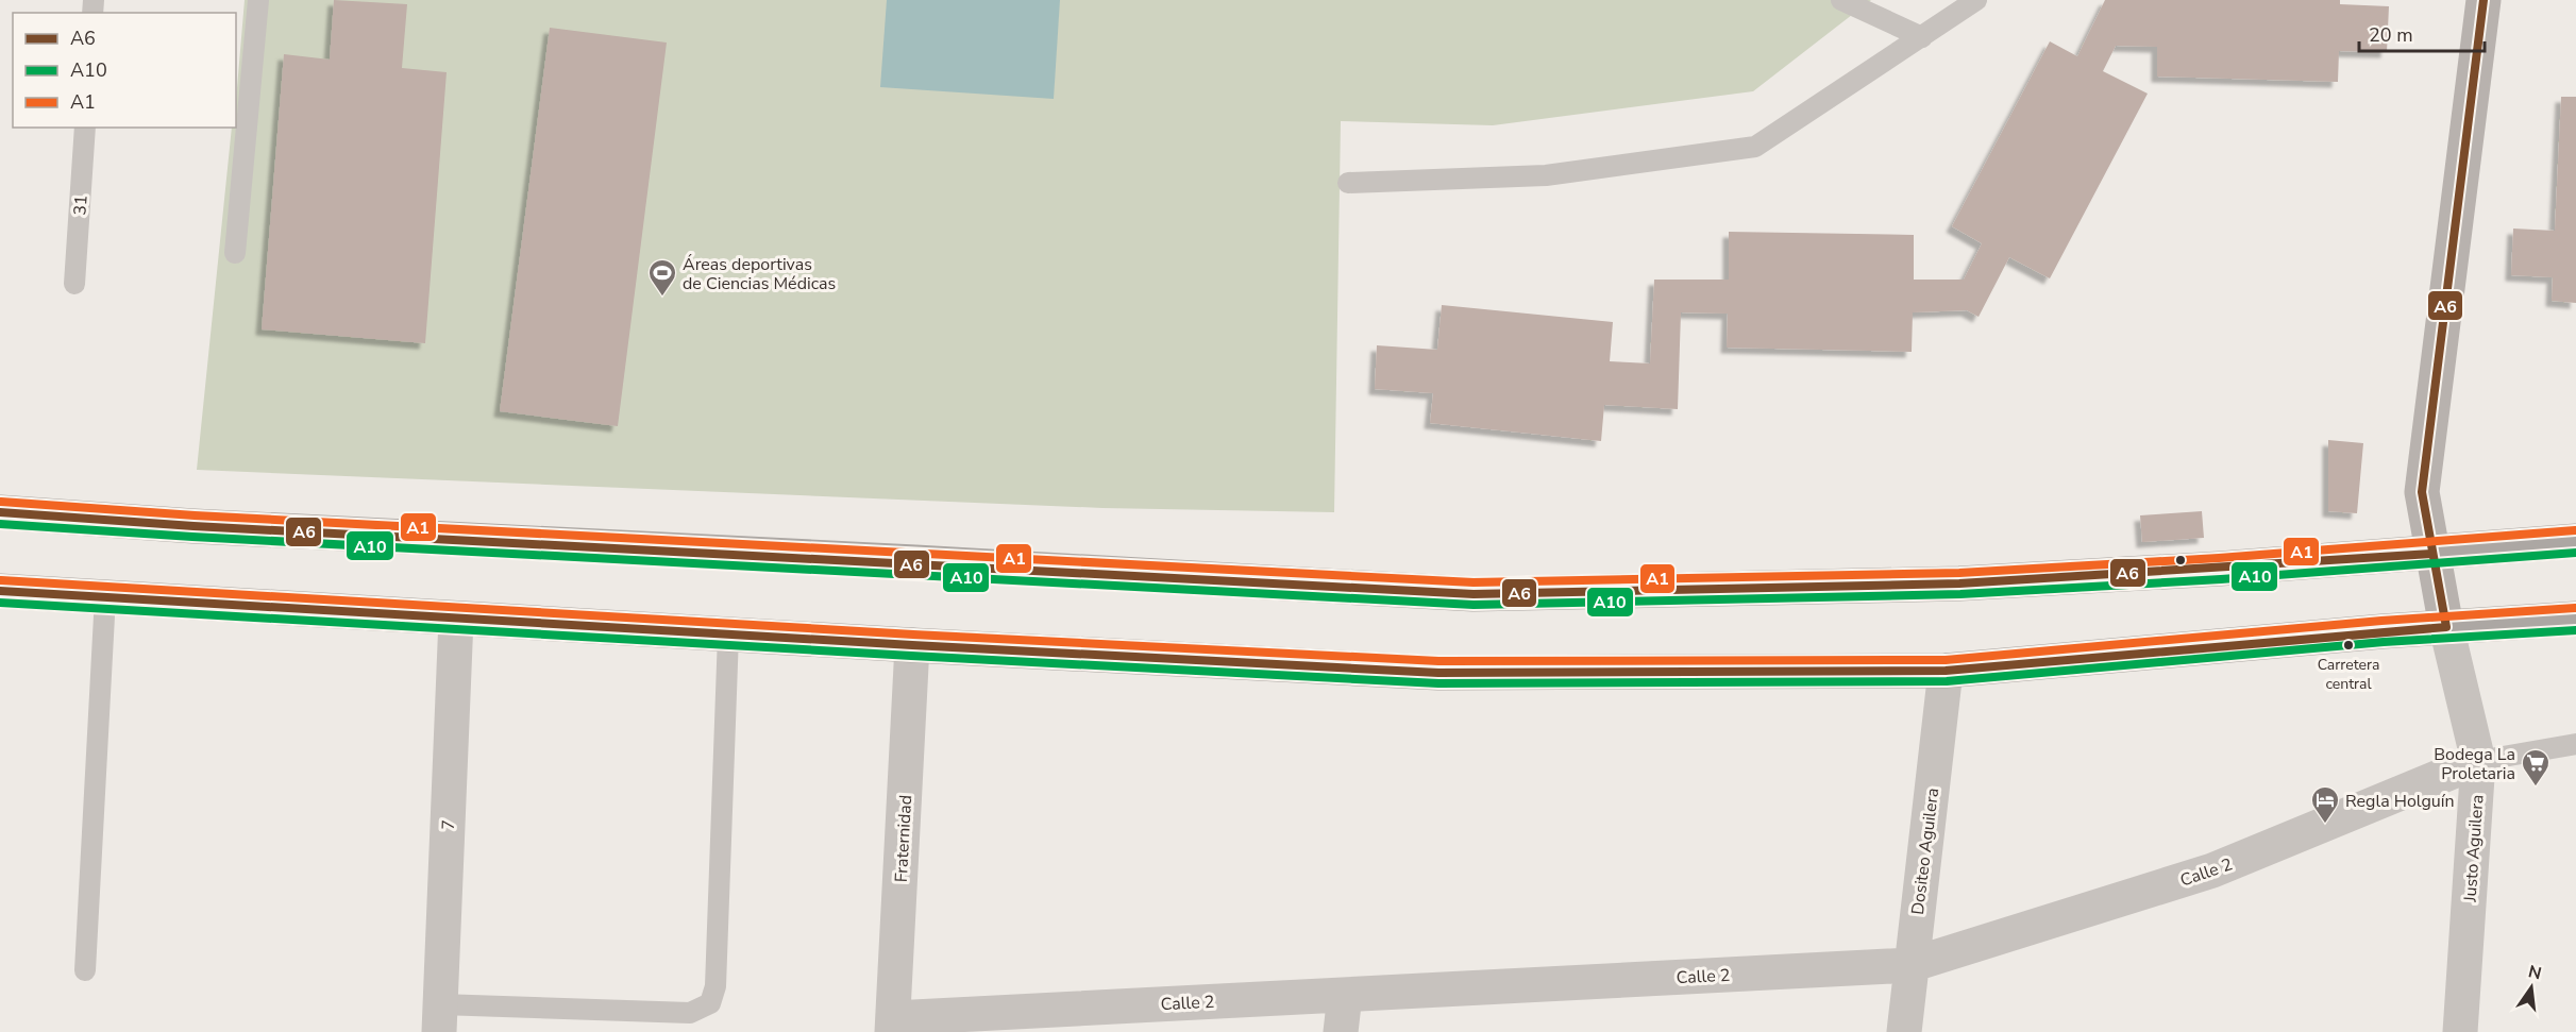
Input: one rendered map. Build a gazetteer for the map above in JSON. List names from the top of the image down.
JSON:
{
  "streets": {
    "street": [
      "7",
      "Fraternidad",
      "Justo Aguilera",
      "Dositeo Aguilera",
      "Calle 2"
    ],
    "lane": ["31"]
  },
  "crossings": [
    ["Fraternidad", "Calle 2"],
    ["Justo Aguilera", "Calle 2"],
    ["Dositeo Aguilera", "Calle 2"]
  ],
  "places": {
    "sports": ["Áreas deportivas de Ciencias Médicas"],
    "other": ["Carretera central"],
    "supermarket": ["Bodega La Proletaria"],
    "hotel": ["Regla Holguín"]
  },
  "lines": ["transit line A6", "transit line A1", "transit line A10"],
  "legend": ["A6", "A10", "A1"],
  "scale_bar": "20 m",
  "north": "top"
}
